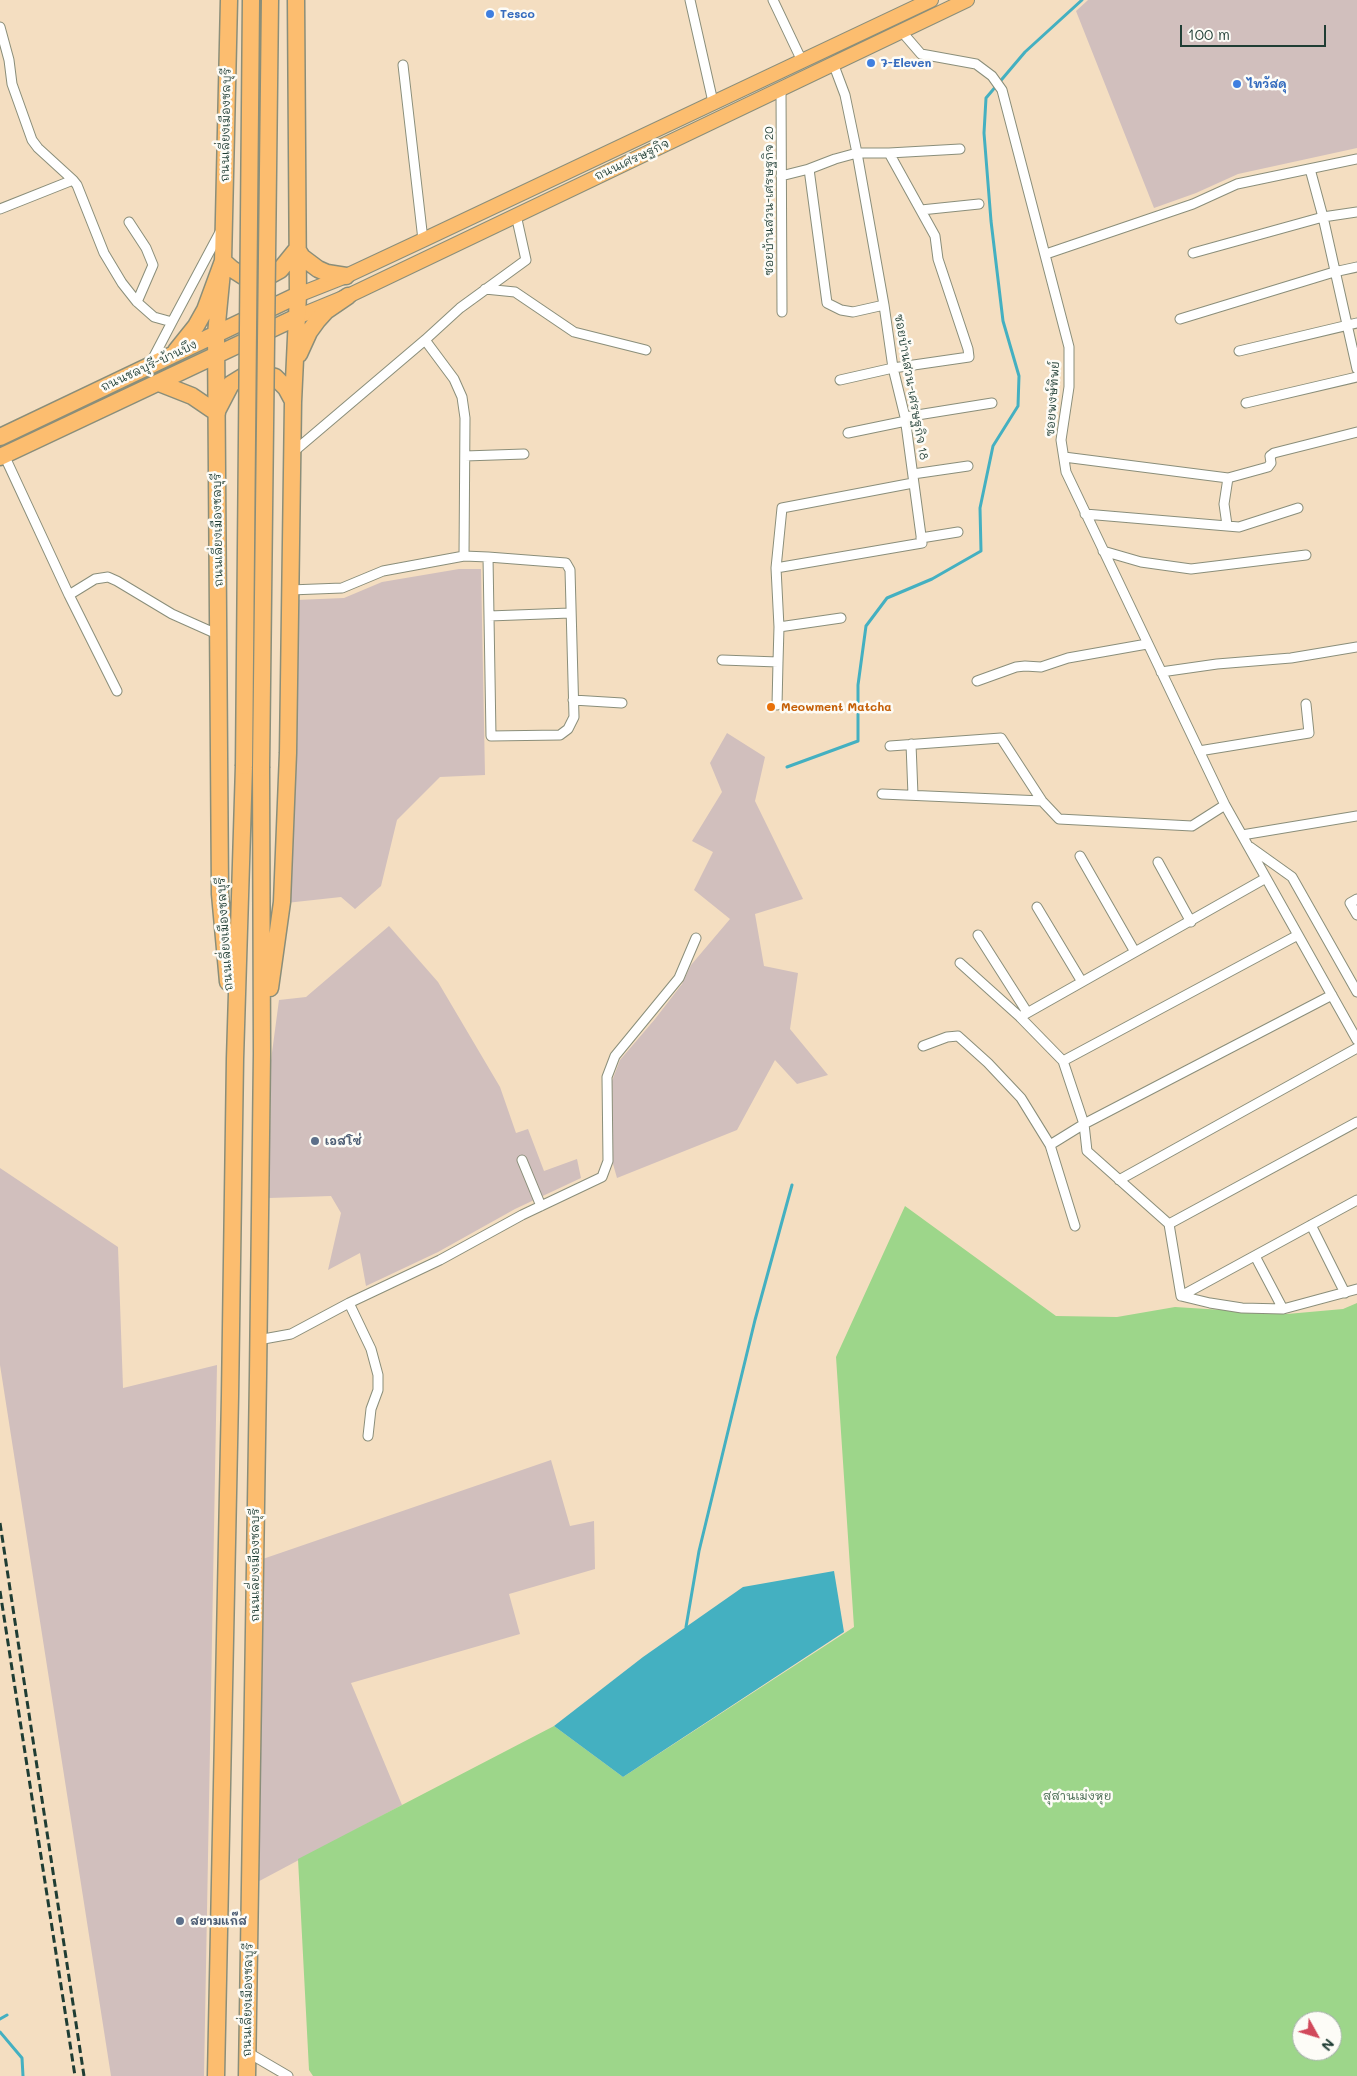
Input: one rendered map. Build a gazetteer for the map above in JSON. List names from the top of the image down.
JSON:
{
  "streets": {
    "highway": ["ถนนเลี่ยงเมืองชลบุรี", "ถนนชลบุรี-บ้านบึง"],
    "main road": ["ถนนเศรษฐกิจ"],
    "street": ["ซอยบ้านสวน-เศรษฐกิจ 20", "ซอยบ้านสวน-เศรษฐกิจ 18", "ซอยพงษ์ทิพย์"]
  },
  "crossings": [
    ["ถนนเลี่ยงเมืองชลบุรี", "ถนนเศรษฐกิจ"],
    ["ถนนเลี่ยงเมืองชลบุรี", "ถนนชลบุรี-บ้านบึง"],
    ["ถนนเศรษฐกิจ", "ซอยบ้านสวน-เศรษฐกิจ 20"],
    ["ถนนเศรษฐกิจ", "ถนนชลบุรี-บ้านบึง"],
    ["ถนนเศรษฐกิจ", "ซอยบ้านสวน-เศรษฐกิจ 18"],
    ["ถนนเศรษฐกิจ", "ซอยพงษ์ทิพย์"]
  ],
  "parks": ["สุสานเม่งหุย"],
  "places": [
    "Tesco",
    "7-Eleven",
    "ไทวัสดุ",
    "Meowment Matcha",
    "เอสโซ่",
    "สยามแก๊ส"
  ],
  "scale_bar": "100 m",
  "north": "bottom right"
}
